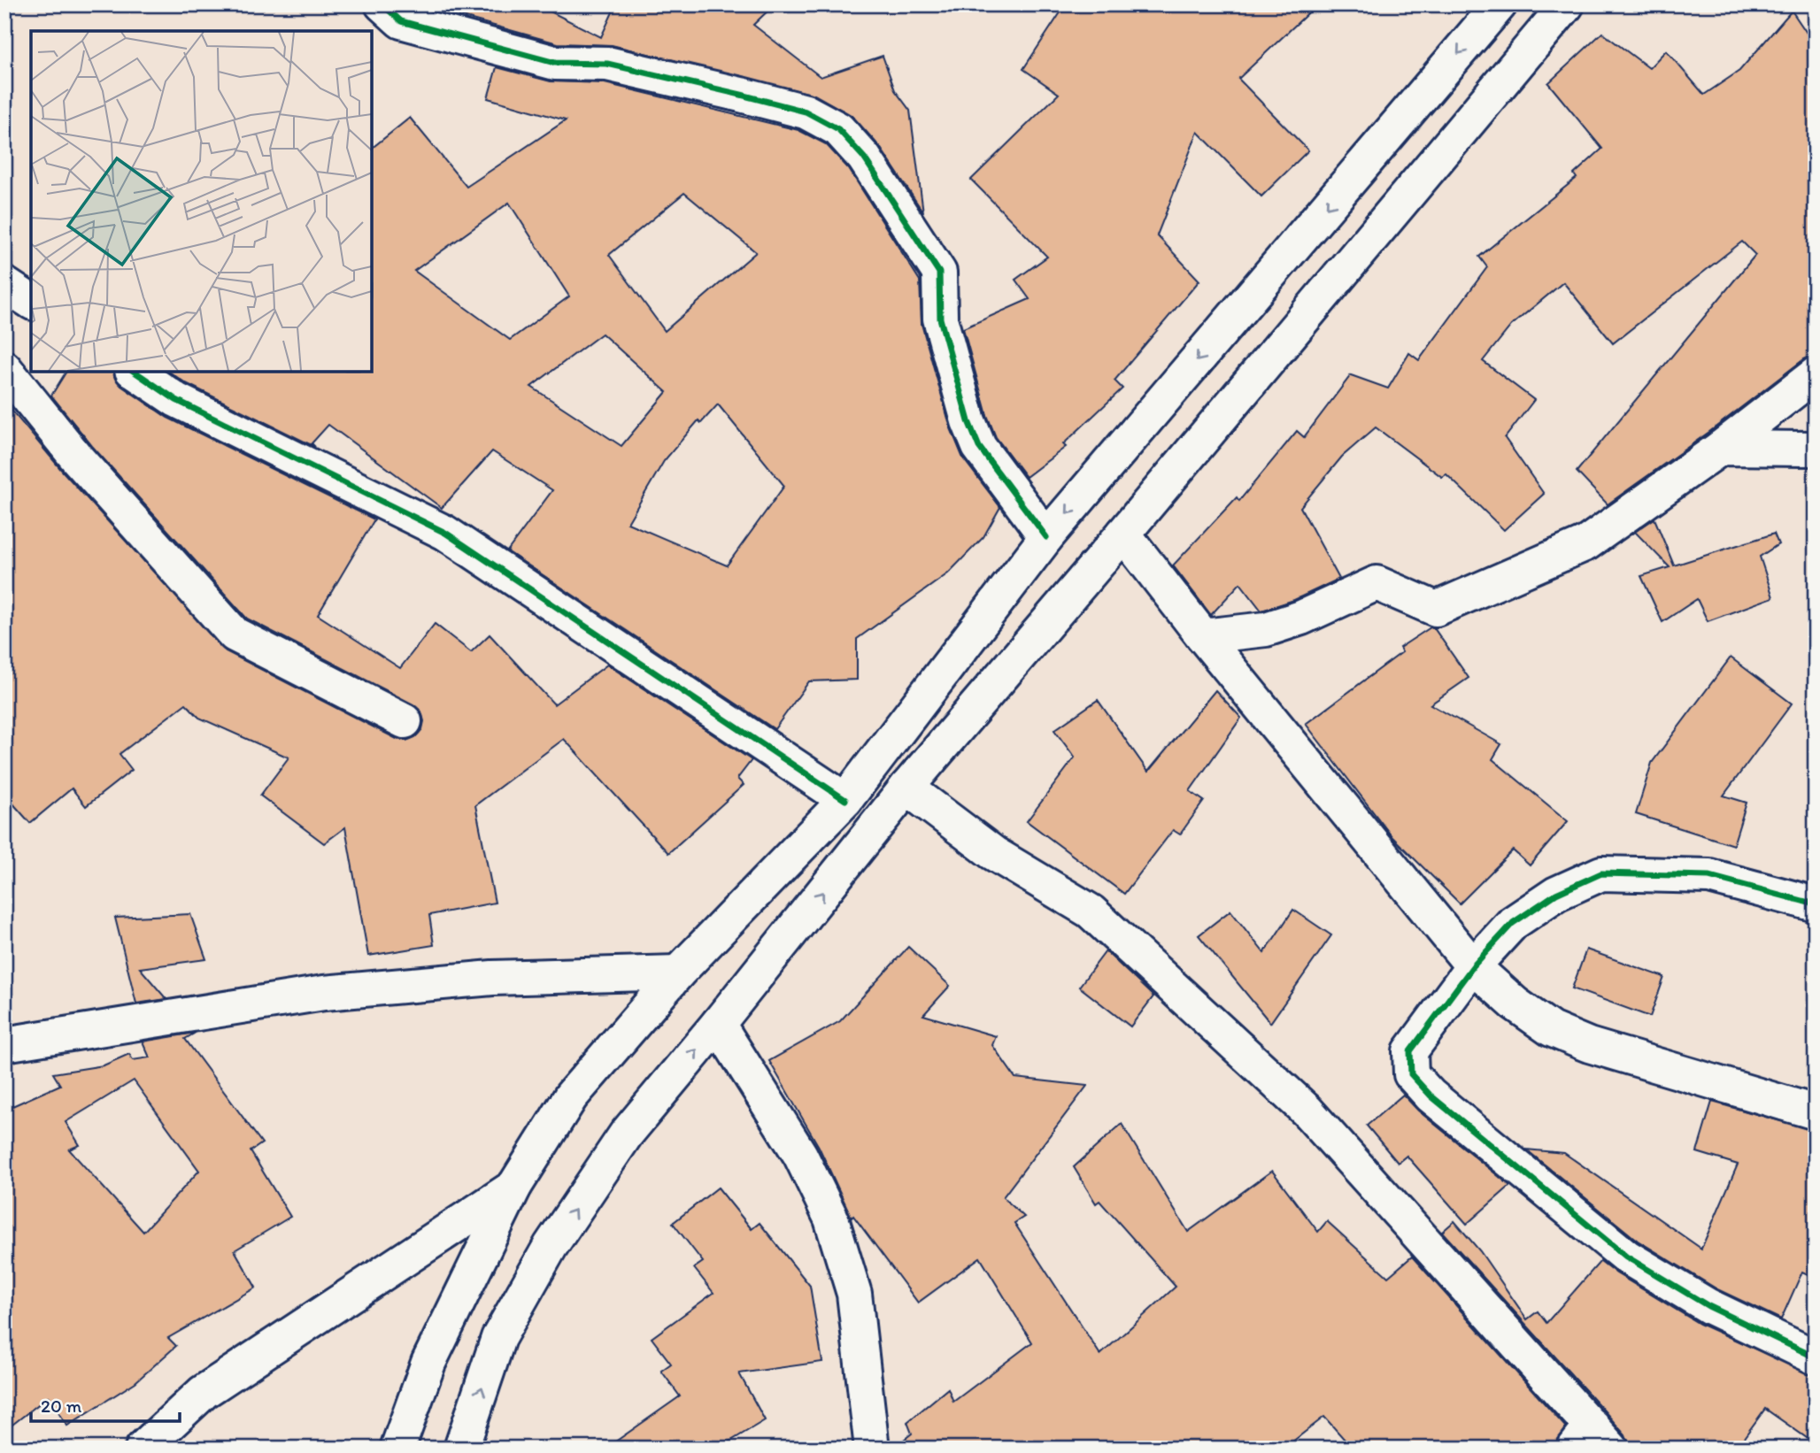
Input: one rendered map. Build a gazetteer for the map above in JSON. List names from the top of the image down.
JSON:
{
  "scale_bar": "20 m"
}
